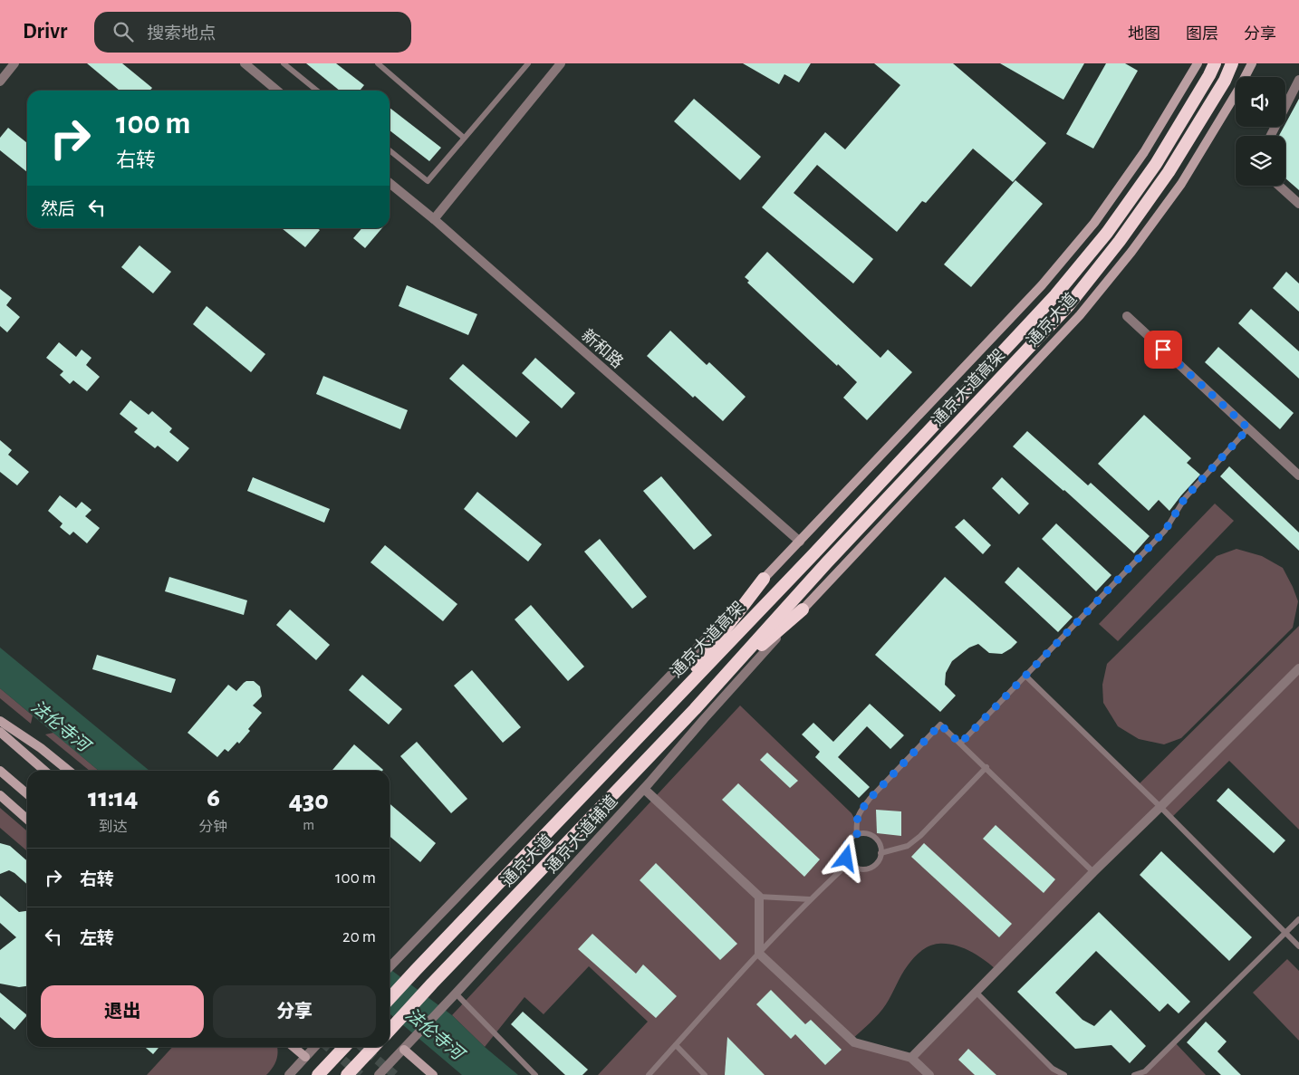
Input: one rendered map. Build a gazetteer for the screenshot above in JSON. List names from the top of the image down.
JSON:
{
  "streets": {
    "highway": ["通京大道", "通京大道高架"],
    "street": ["新和路", "通京大道辅道"]
  },
  "crossings": [
    ["通京大道", "新和路"],
    ["通京大道", "通京大道高架"],
    ["通京大道", "通京大道辅道"]
  ],
  "water": ["法伦寺河"],
  "page": {
    "header": "Drivr",
    "search": "搜索地点",
    "nav": ["地图", "图层", "分享"],
    "turn": ["100 m", "右转"],
    "then": "然后",
    "eta": [
      "11:14",
      "到达",
      "6",
      "分钟",
      "430",
      "m"
    ],
    "list": [
      {
        "name": "右转",
        "value": "100 m"
      },
      {
        "name": "左转",
        "value": "20 m"
      }
    ],
    "buttons": ["退出", "分享"]
  }
}
